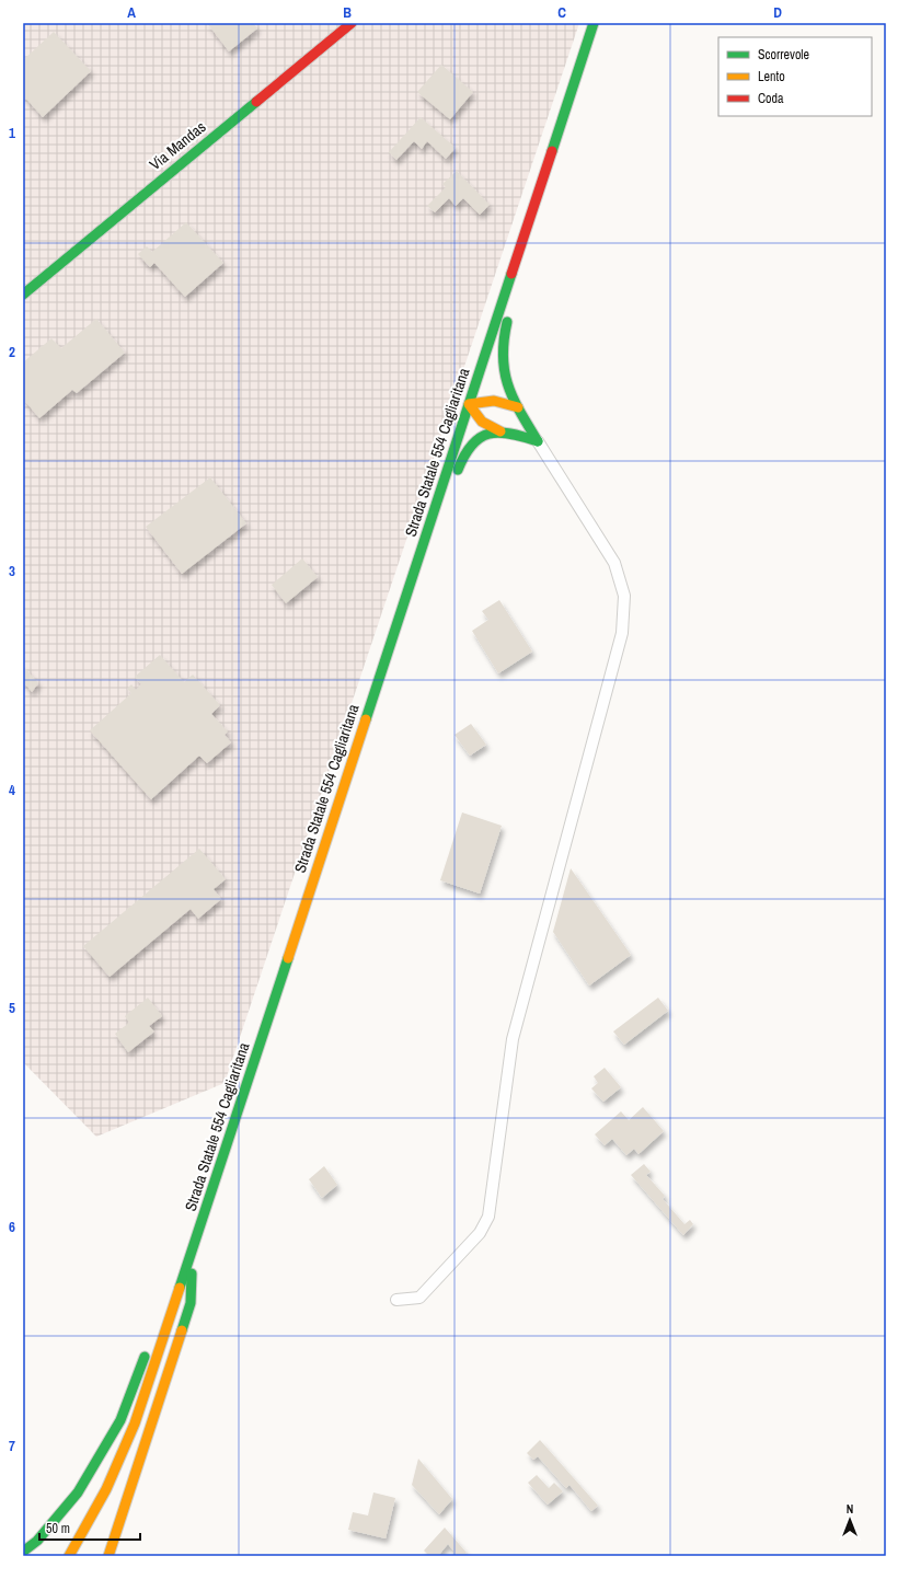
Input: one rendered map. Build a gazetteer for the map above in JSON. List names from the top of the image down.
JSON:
{
  "streets": {
    "main road": ["Via Mandas", "Strada Statale 554 Cagliaritana"]
  },
  "legend": ["Scorrevole", "Lento", "Coda"],
  "scale_bar": "50 m",
  "north": "top",
  "grid": {
    "columns": [
      "A",
      "B",
      "C",
      "D"
    ],
    "rows": [
      "1",
      "2",
      "3",
      "4",
      "5",
      "6",
      "7"
    ]
  }
}
